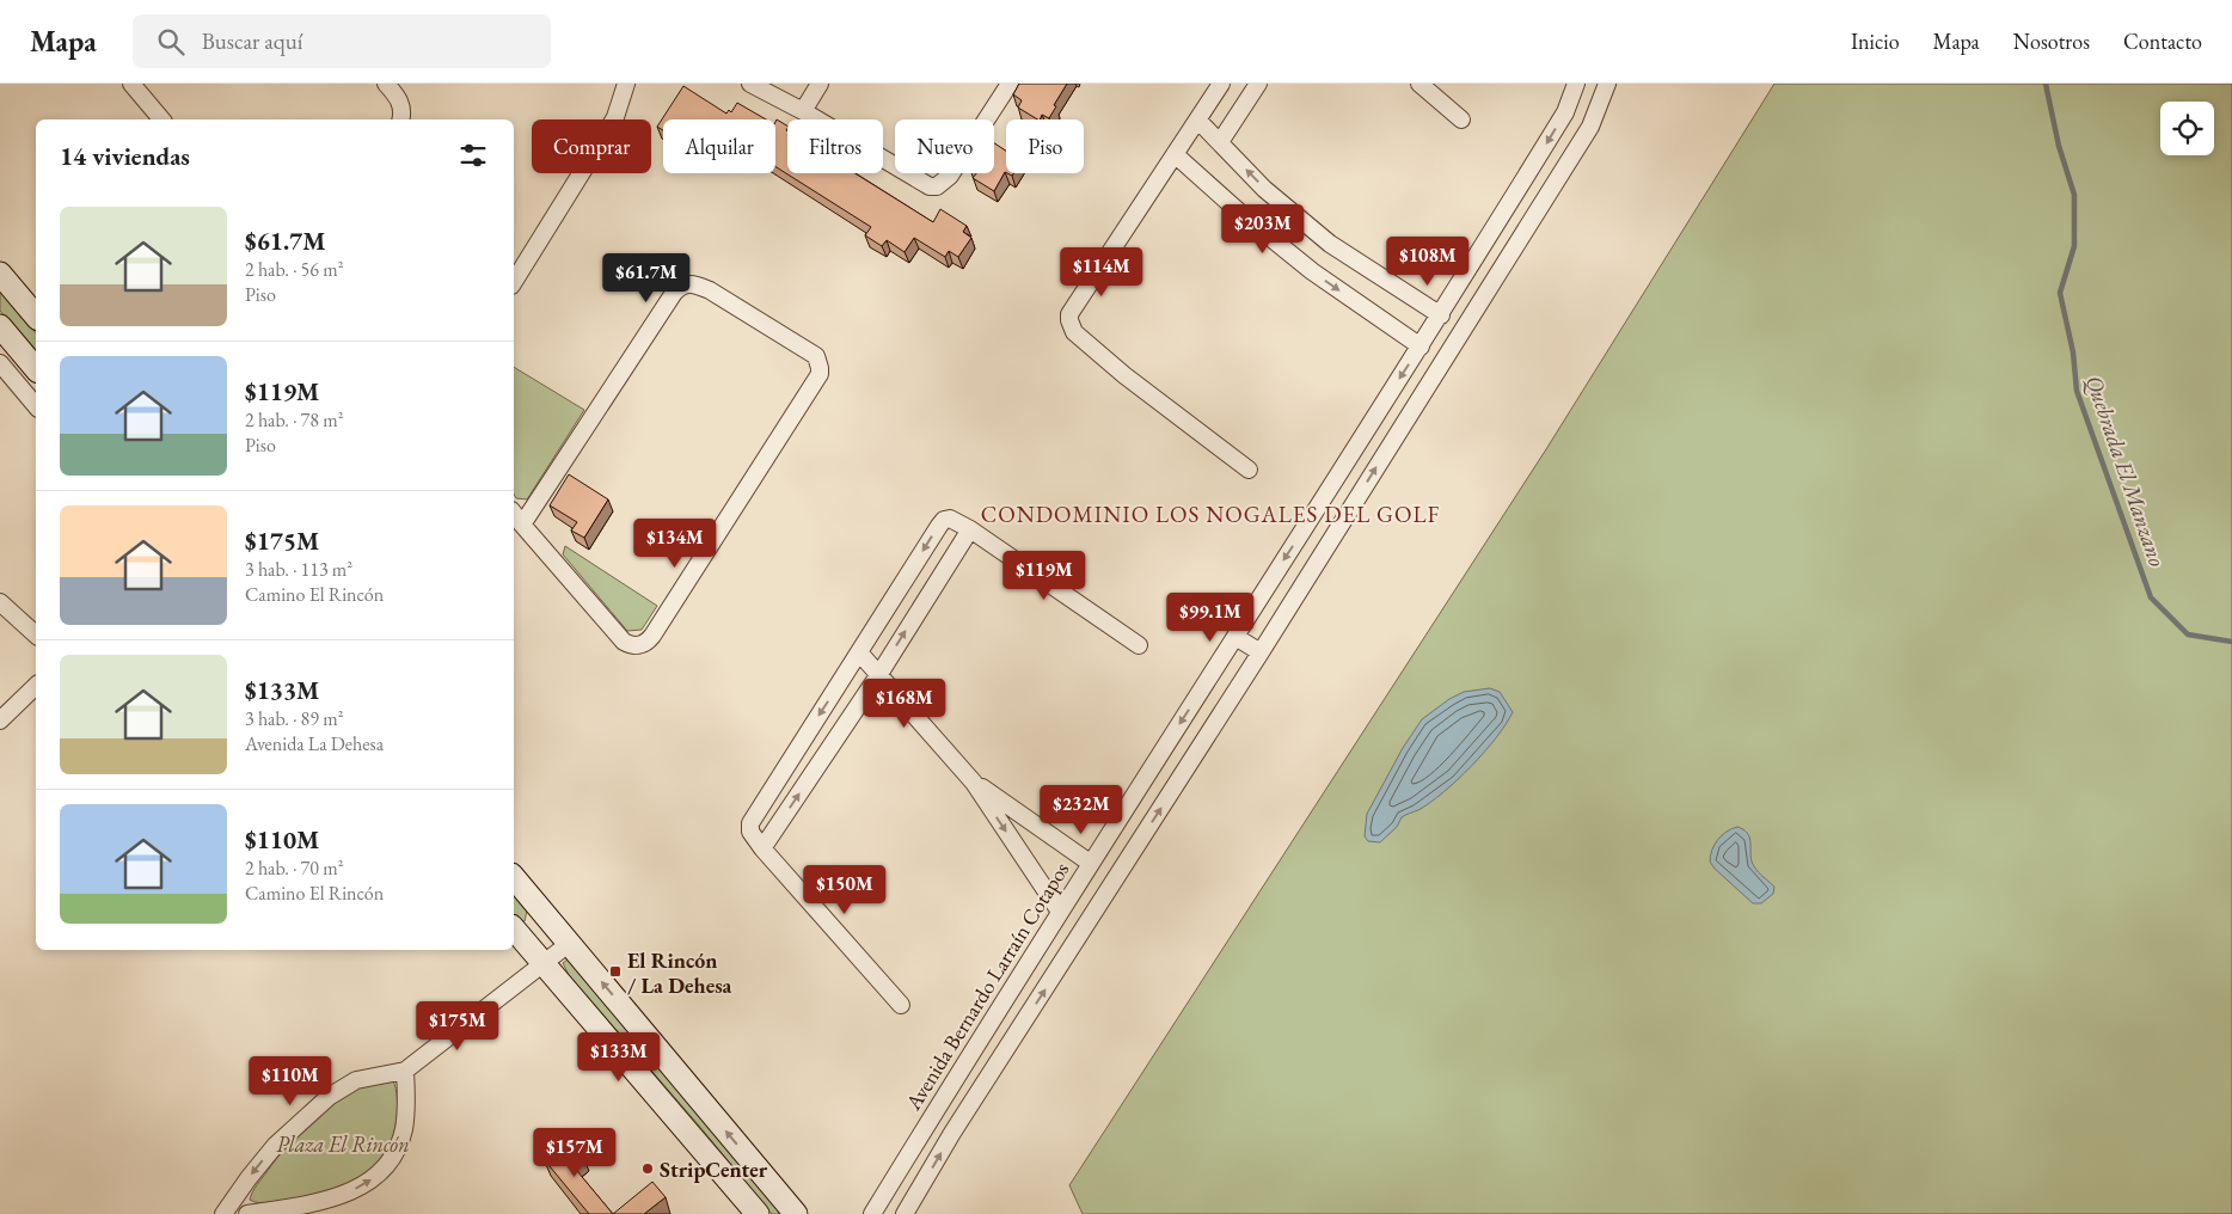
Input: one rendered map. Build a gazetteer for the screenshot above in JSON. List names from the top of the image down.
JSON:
{
  "streets": {
    "street": ["Avenida Bernardo Larraín Cotapos"]
  },
  "districts": ["CONDOMINIO LOS NOGALES DEL GOLF"],
  "water": ["Quebrada El Manzano"],
  "parks": ["Plaza El Rincón"],
  "places": {
    "transit": ["El Rincón / La Dehesa"],
    "other": ["StripCenter"]
  },
  "page": {
    "header": "Mapa",
    "search": "Buscar aquí",
    "nav": [
      "Inicio",
      "Mapa",
      "Nosotros",
      "Contacto"
    ],
    "chip": [
      "Comprar",
      "Alquilar",
      "Filtros",
      "Nuevo",
      "Piso"
    ],
    "heading": "14 viviendas",
    "list": [
      {
        "name": "$61.7M",
        "note": "2 hab. · 56 m² · Piso"
      },
      {
        "name": "$119M",
        "note": "2 hab. · 78 m² · Piso"
      },
      {
        "name": "$175M",
        "note": "3 hab. · 113 m² · Camino El Rincón"
      },
      {
        "name": "$133M",
        "note": "3 hab. · 89 m² · Avenida La Dehesa"
      },
      {
        "name": "$110M",
        "note": "2 hab. · 70 m² · Camino El Rincón"
      }
    ],
    "price": [
      "$203M",
      "$108M",
      "$114M",
      "$61.7M",
      "$134M",
      "$119M",
      "$99.1M",
      "$168M",
      "$232M",
      "$150M",
      "$175M",
      "$133M",
      "$110M",
      "$157M"
    ]
  }
}
